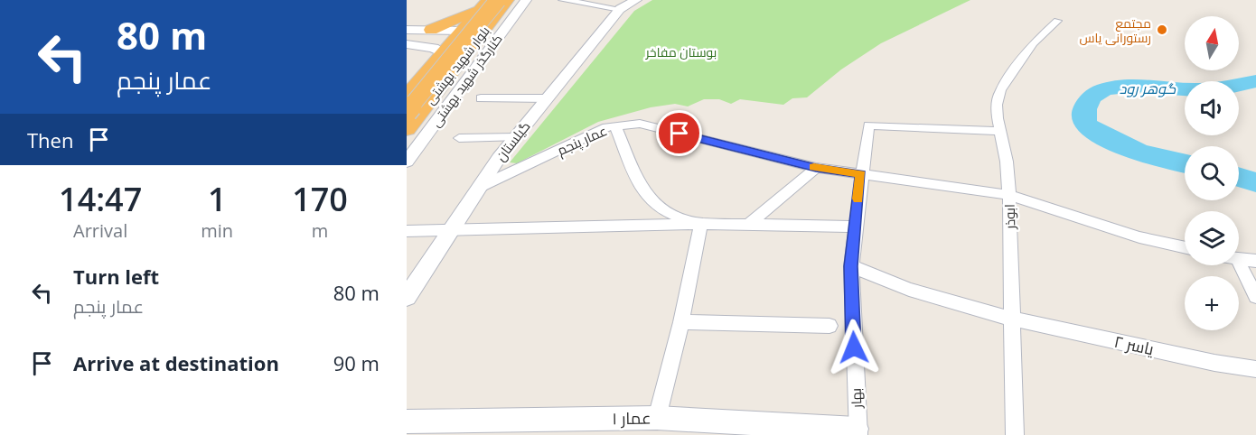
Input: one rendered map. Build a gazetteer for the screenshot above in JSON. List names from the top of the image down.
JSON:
{
  "streets": {
    "highway": ["بلوار شهید بهشتی"],
    "street": [
      "کنارگذر شهید بهشتی",
      "عمار پنجم",
      "گیلستان",
      "ابوذر",
      "یاسر ۲",
      "بهار",
      "عمار ۱"
    ]
  },
  "crossings": [
    ["عمار پنجم", "گیلستان"],
    ["عمار پنجم", "ابوذر"],
    ["عمار پنجم", "بهار"],
    ["ابوذر", "یاسر ۲"],
    ["ابوذر", "بهار"],
    ["یاسر ۲", "بهار"],
    ["بهار", "عمار ۱"]
  ],
  "water": ["گوهر رود"],
  "parks": ["بوستان مفاخر"],
  "places": ["مجتمع رستورانی یاس"],
  "north": "top",
  "page": {
    "turn": ["80 m", "عمار پنجم"],
    "map_buttons": "+",
    "then": "Then",
    "eta": [
      "14:47",
      "Arrival",
      "1",
      "min",
      "170",
      "m"
    ],
    "list": [
      {
        "name": "Turn left",
        "note": "عمار پنجم",
        "value": "80 m"
      },
      {
        "name": "Arrive at destination",
        "value": "90 m"
      }
    ]
  }
}
